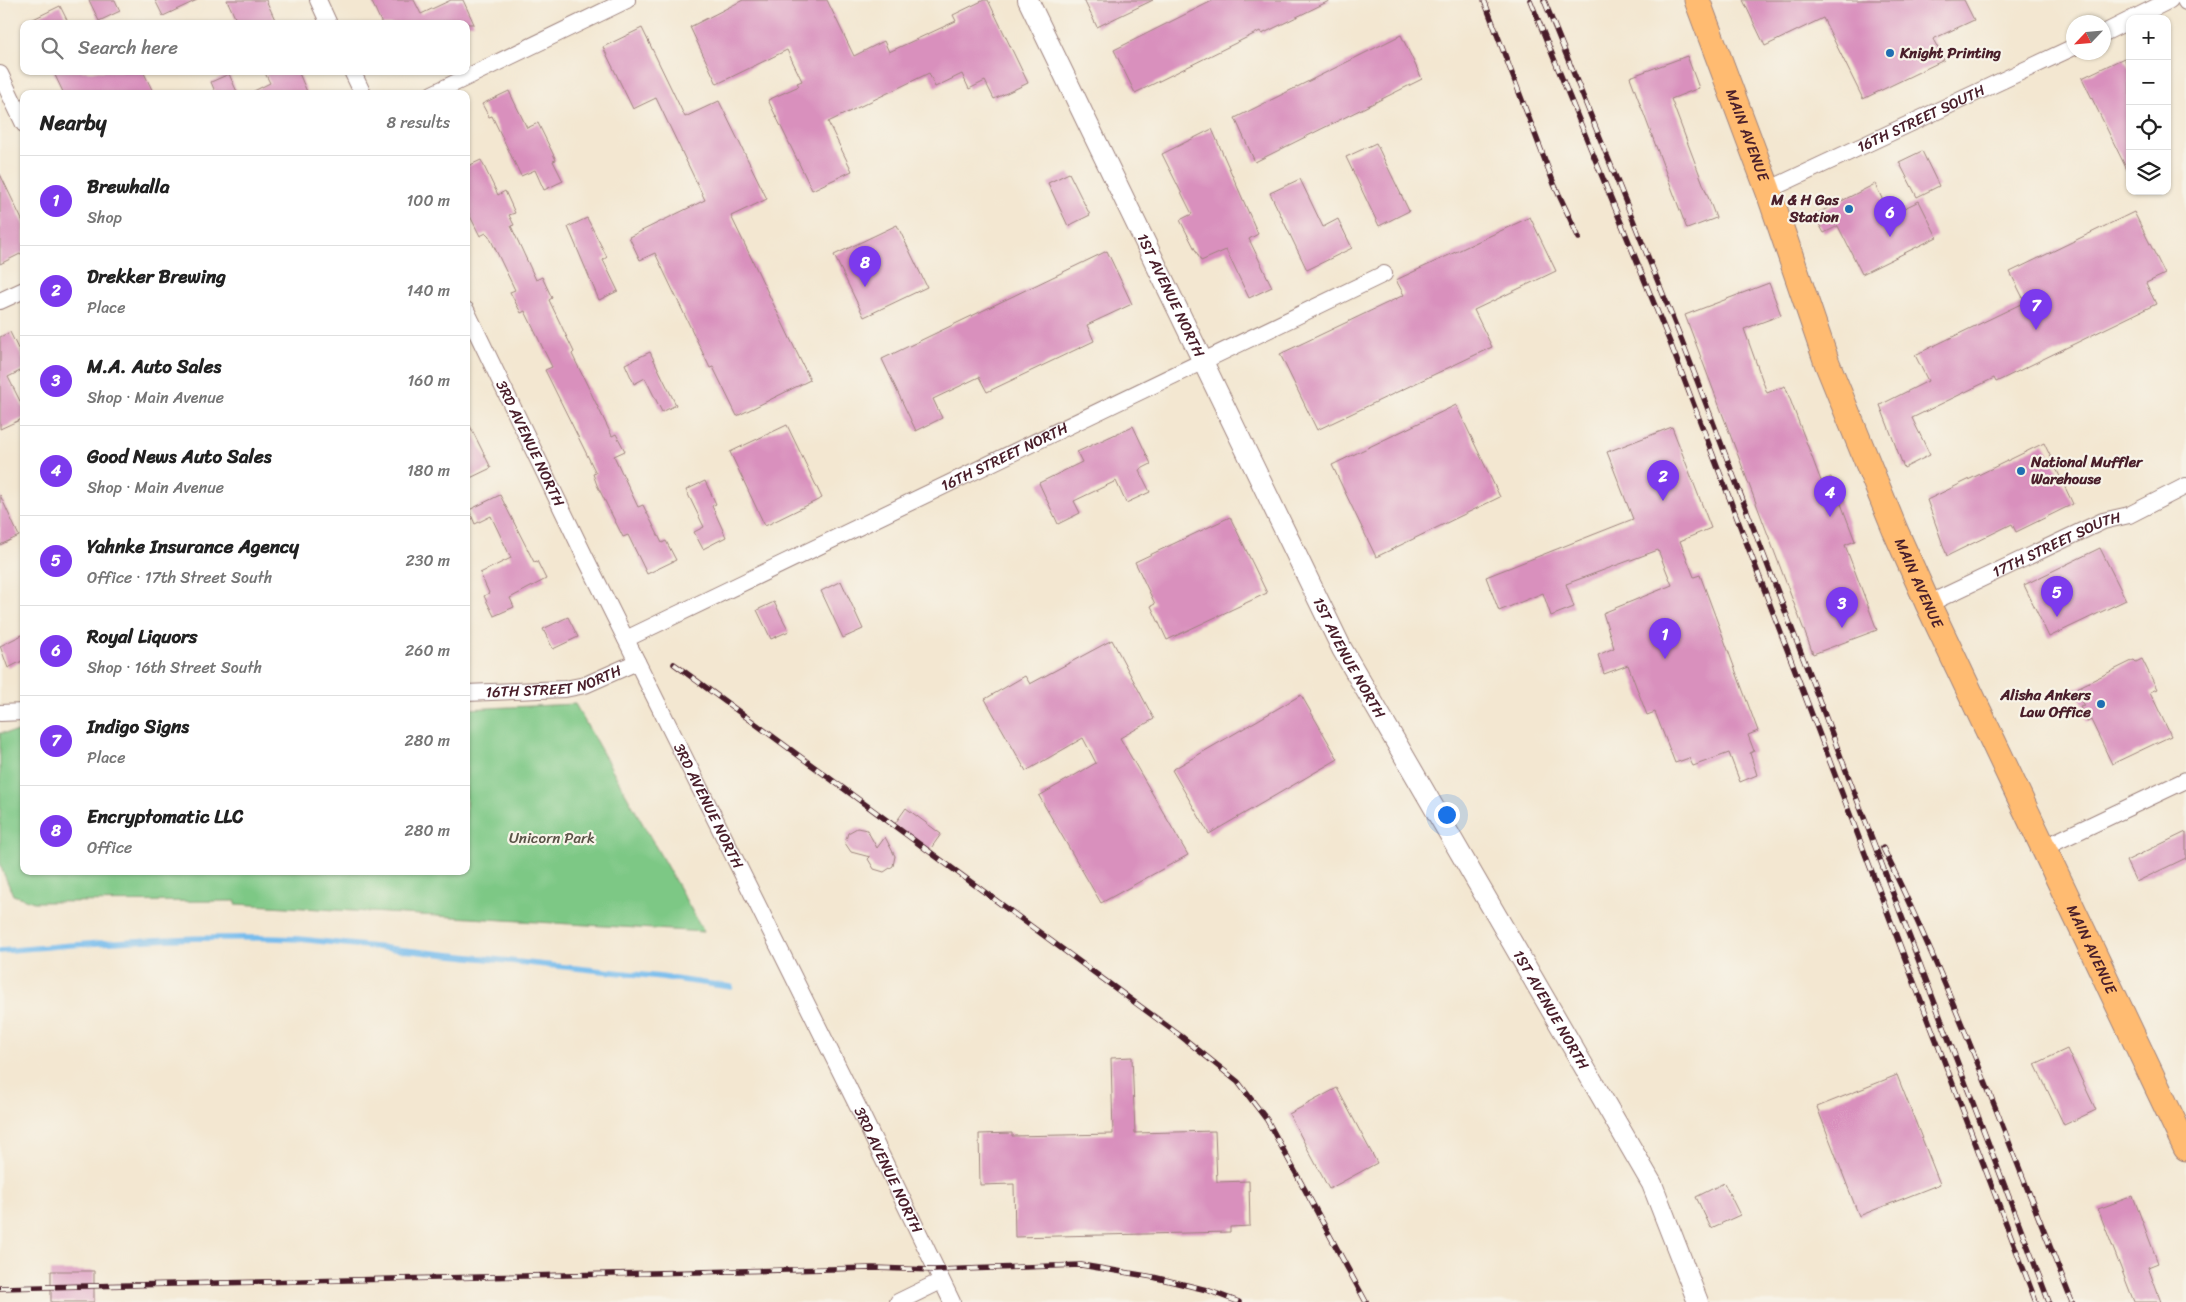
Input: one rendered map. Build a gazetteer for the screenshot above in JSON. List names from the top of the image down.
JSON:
{
  "streets": {
    "main road": ["MAIN AVENUE"],
    "street": [
      "16TH STREET SOUTH",
      "1ST AVENUE NORTH",
      "3RD AVENUE NORTH",
      "16TH STREET NORTH",
      "17TH STREET SOUTH"
    ]
  },
  "crossings": [
    ["16TH STREET SOUTH", "MAIN AVENUE"],
    ["MAIN AVENUE", "17TH STREET SOUTH"],
    ["1ST AVENUE NORTH", "16TH STREET NORTH"],
    ["3RD AVENUE NORTH", "16TH STREET NORTH"]
  ],
  "parks": ["Unicorn Park"],
  "places": [
    "Knight Printing",
    "M & H Gas Station",
    "National Muffler Warehouse",
    "Alisha Ankers Law Office"
  ],
  "north": "bottom left",
  "page": {
    "map_buttons": ["+", "−"],
    "search": "Search here",
    "heading": ["Nearby", "8 results"],
    "list": [
      {
        "mark": "1",
        "name": "Brewhalla",
        "note": "Shop",
        "value": "100 m"
      },
      {
        "mark": "2",
        "name": "Drekker Brewing",
        "note": "Place",
        "value": "140 m"
      },
      {
        "mark": "3",
        "name": "M.A. Auto Sales",
        "note": "Shop · Main Avenue",
        "value": "160 m"
      },
      {
        "mark": "4",
        "name": "Good News Auto Sales",
        "note": "Shop · Main Avenue",
        "value": "180 m"
      },
      {
        "mark": "5",
        "name": "Yahnke Insurance Agency",
        "note": "Office · 17th Street South",
        "value": "230 m"
      },
      {
        "mark": "6",
        "name": "Royal Liquors",
        "note": "Shop · 16th Street South",
        "value": "260 m"
      },
      {
        "mark": "7",
        "name": "Indigo Signs",
        "note": "Place",
        "value": "280 m"
      },
      {
        "mark": "8",
        "name": "Encryptomatic LLC",
        "note": "Office",
        "value": "280 m"
      }
    ],
    "pins": [
      "6",
      "8",
      "7",
      "2",
      "4",
      "5",
      "3",
      "1"
    ]
  }
}
